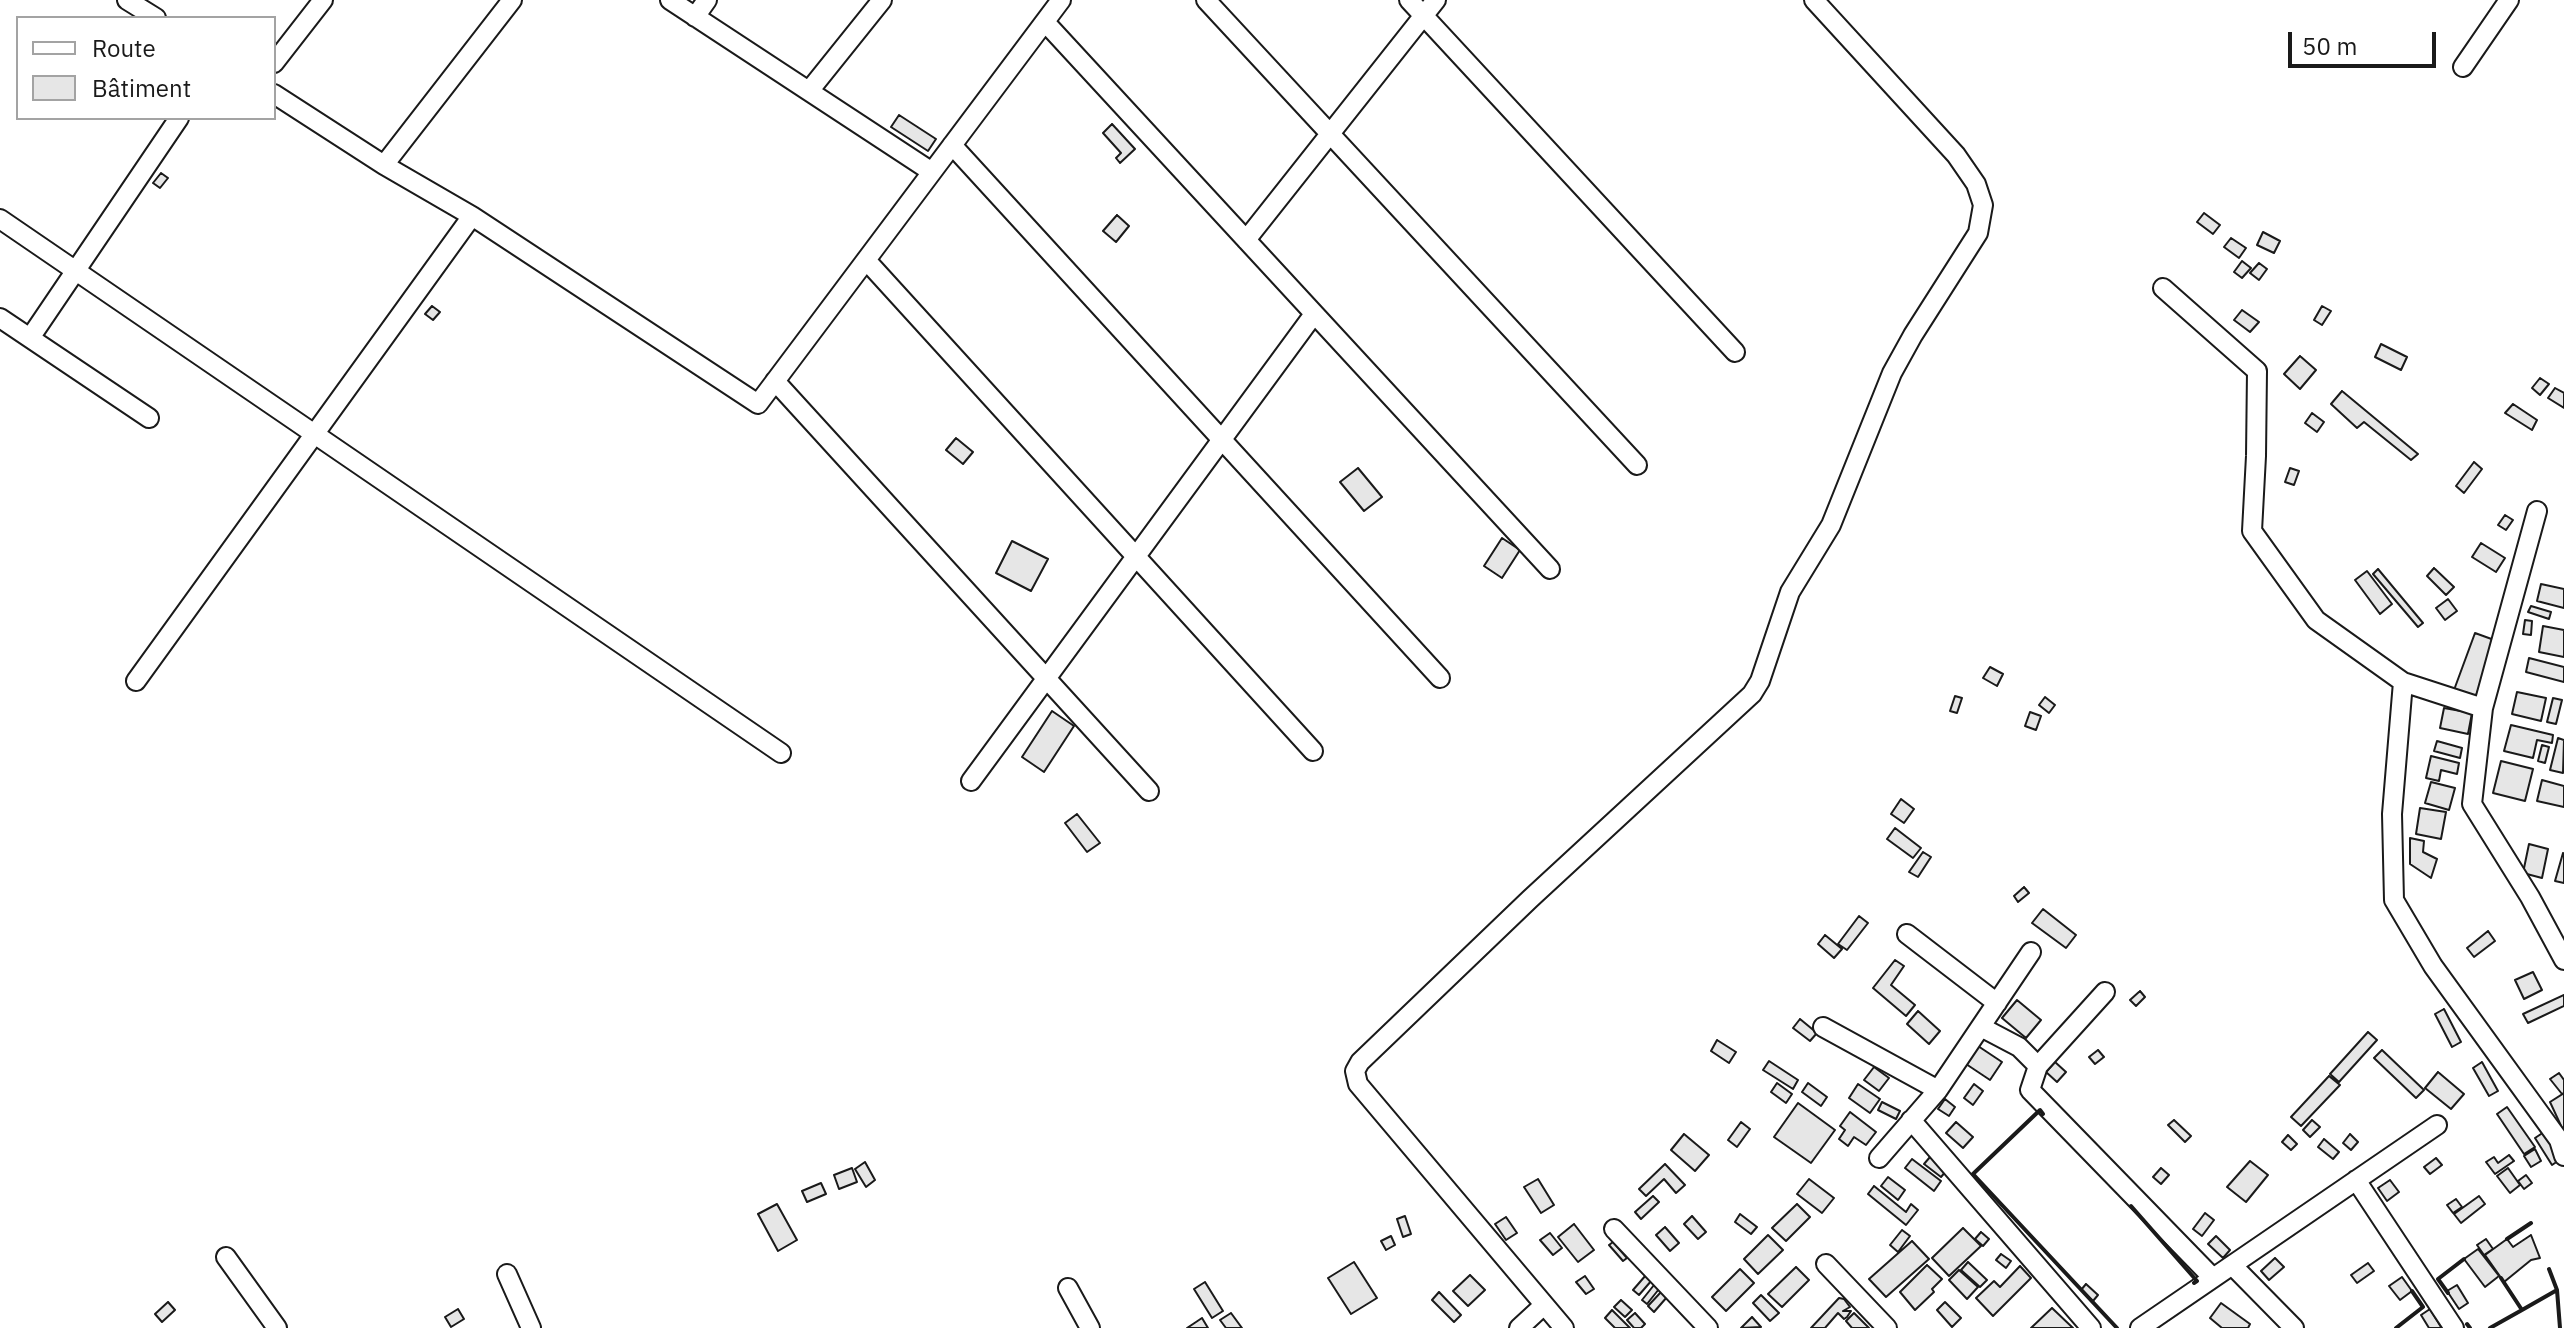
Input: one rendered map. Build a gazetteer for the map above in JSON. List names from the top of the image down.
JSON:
{
  "legend": ["Route", "Bâtiment"],
  "scale_bar": "50 m"
}
